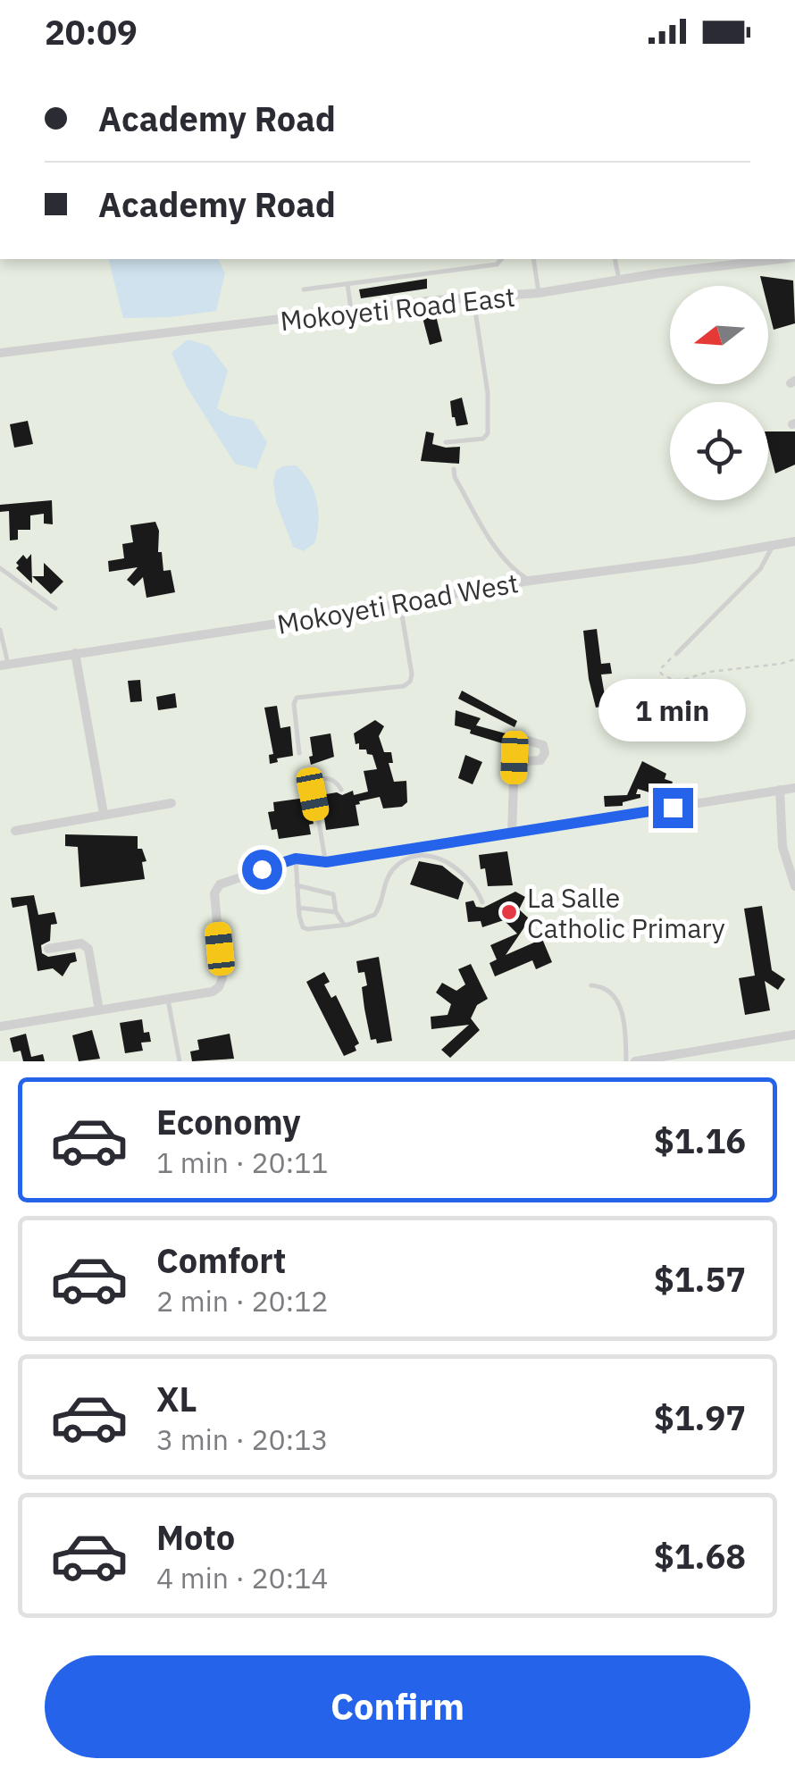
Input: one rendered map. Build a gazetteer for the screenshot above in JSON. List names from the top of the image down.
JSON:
{
  "streets": {
    "street": ["Mokoyeti Road East", "Mokoyeti Road West"]
  },
  "places": ["La Salle Catholic Primary"],
  "north": "left",
  "page": {
    "status": "20:09",
    "banner": ["Academy Road", "Academy Road"],
    "bubble": "1 min",
    "list": [
      {
        "name": "Economy",
        "note": "1 min · 20:11",
        "value": "$1.16"
      },
      {
        "name": "Comfort",
        "note": "2 min · 20:12",
        "value": "$1.57"
      },
      {
        "name": "XL",
        "note": "3 min · 20:13",
        "value": "$1.97"
      },
      {
        "name": "Moto",
        "note": "4 min · 20:14",
        "value": "$1.68"
      }
    ],
    "buttons": "Confirm"
  }
}
